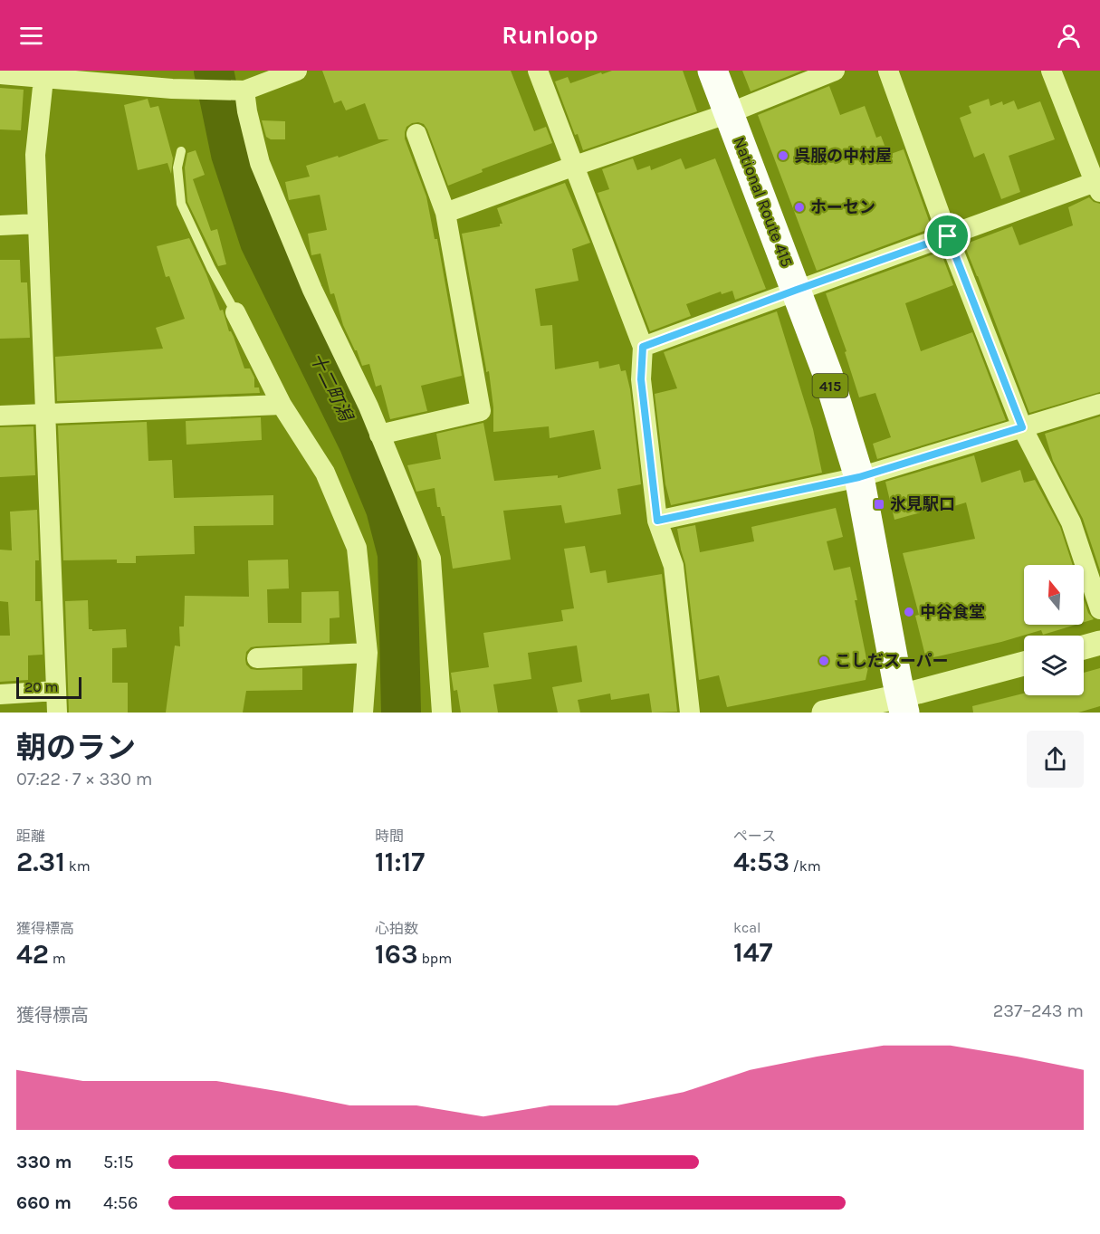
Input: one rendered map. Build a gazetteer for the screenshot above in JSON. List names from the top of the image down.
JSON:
{
  "streets": {
    "highway": ["National Route 415", "415"]
  },
  "water": ["十二町潟"],
  "places": {
    "other": [
      "呉服の中村屋",
      "ホーセン",
      "中谷食堂",
      "こしだスーパー"
    ],
    "transit": ["氷見駅口"]
  },
  "scale_bar": "20 m",
  "north": "top",
  "page": {
    "header": "Runloop",
    "scale": "20 m",
    "heading": ["朝のラン", "07:22 · 7 × 330 m"],
    "stats": [
      ["距離", "2.31 km"],
      ["時間", "11:17"],
      ["ペース", "4:53 /km"],
      ["獲得標高", "42 m"],
      ["心拍数", "163 bpm"],
      ["kcal", "147"]
    ],
    "chart": ["獲得標高", "237–243 m"],
    "list": [
      {
        "name": "330 m",
        "note": "5:15"
      },
      {
        "name": "660 m",
        "note": "4:56"
      }
    ]
  }
}
